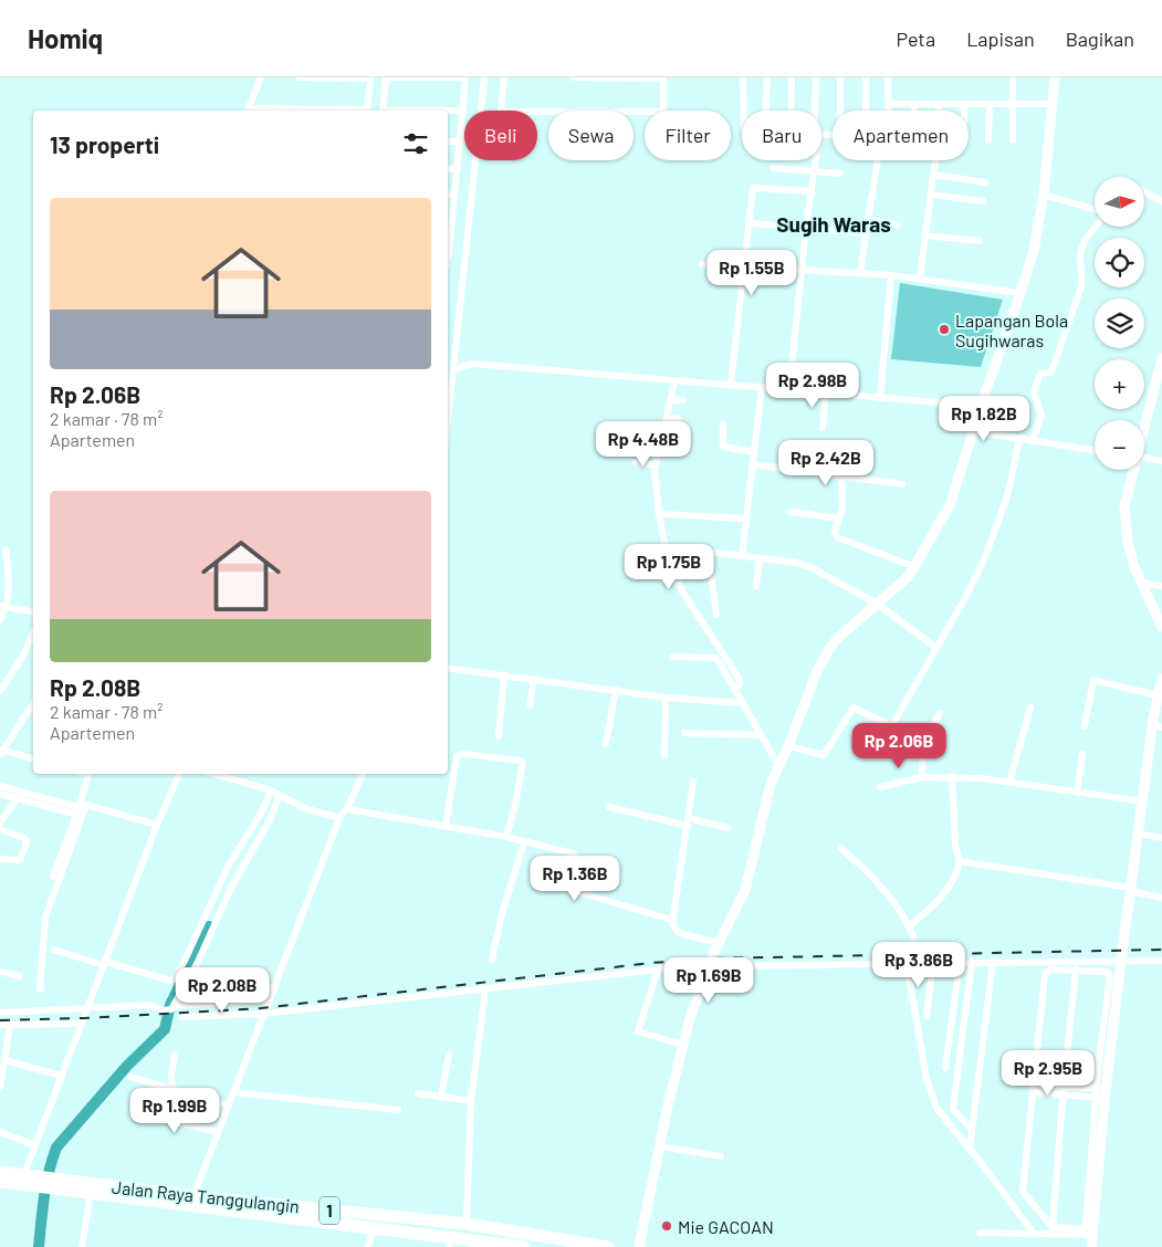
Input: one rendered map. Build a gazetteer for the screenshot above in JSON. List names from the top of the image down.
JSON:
{
  "streets": {
    "highway": ["Jalan Raya Tanggulangin", "1"]
  },
  "crossings": [
    ["Jalan Raya Tanggulangin", "1"]
  ],
  "districts": ["Sugih Waras"],
  "places": ["Lapangan Bola Sugihwaras", "Mie GACOAN"],
  "north": "right",
  "page": {
    "header": "Homiq",
    "nav": ["Peta", "Lapisan", "Bagikan"],
    "chip": [
      "Beli",
      "Sewa",
      "Filter",
      "Baru",
      "Apartemen"
    ],
    "heading": "13 properti",
    "map_buttons": ["+", "−"],
    "list": [
      {
        "name": "Rp 2.06B",
        "note": "2 kamar · 78 m² · Apartemen"
      },
      {
        "name": "Rp 2.08B",
        "note": "2 kamar · 78 m² · Apartemen"
      }
    ],
    "price": [
      "Rp 1.55B",
      "Rp 2.98B",
      "Rp 1.82B",
      "Rp 4.48B",
      "Rp 2.42B",
      "Rp 1.75B",
      "Rp 2.06B",
      "Rp 1.36B",
      "Rp 3.86B",
      "Rp 1.69B",
      "Rp 2.08B",
      "Rp 2.95B",
      "Rp 1.99B"
    ]
  }
}
